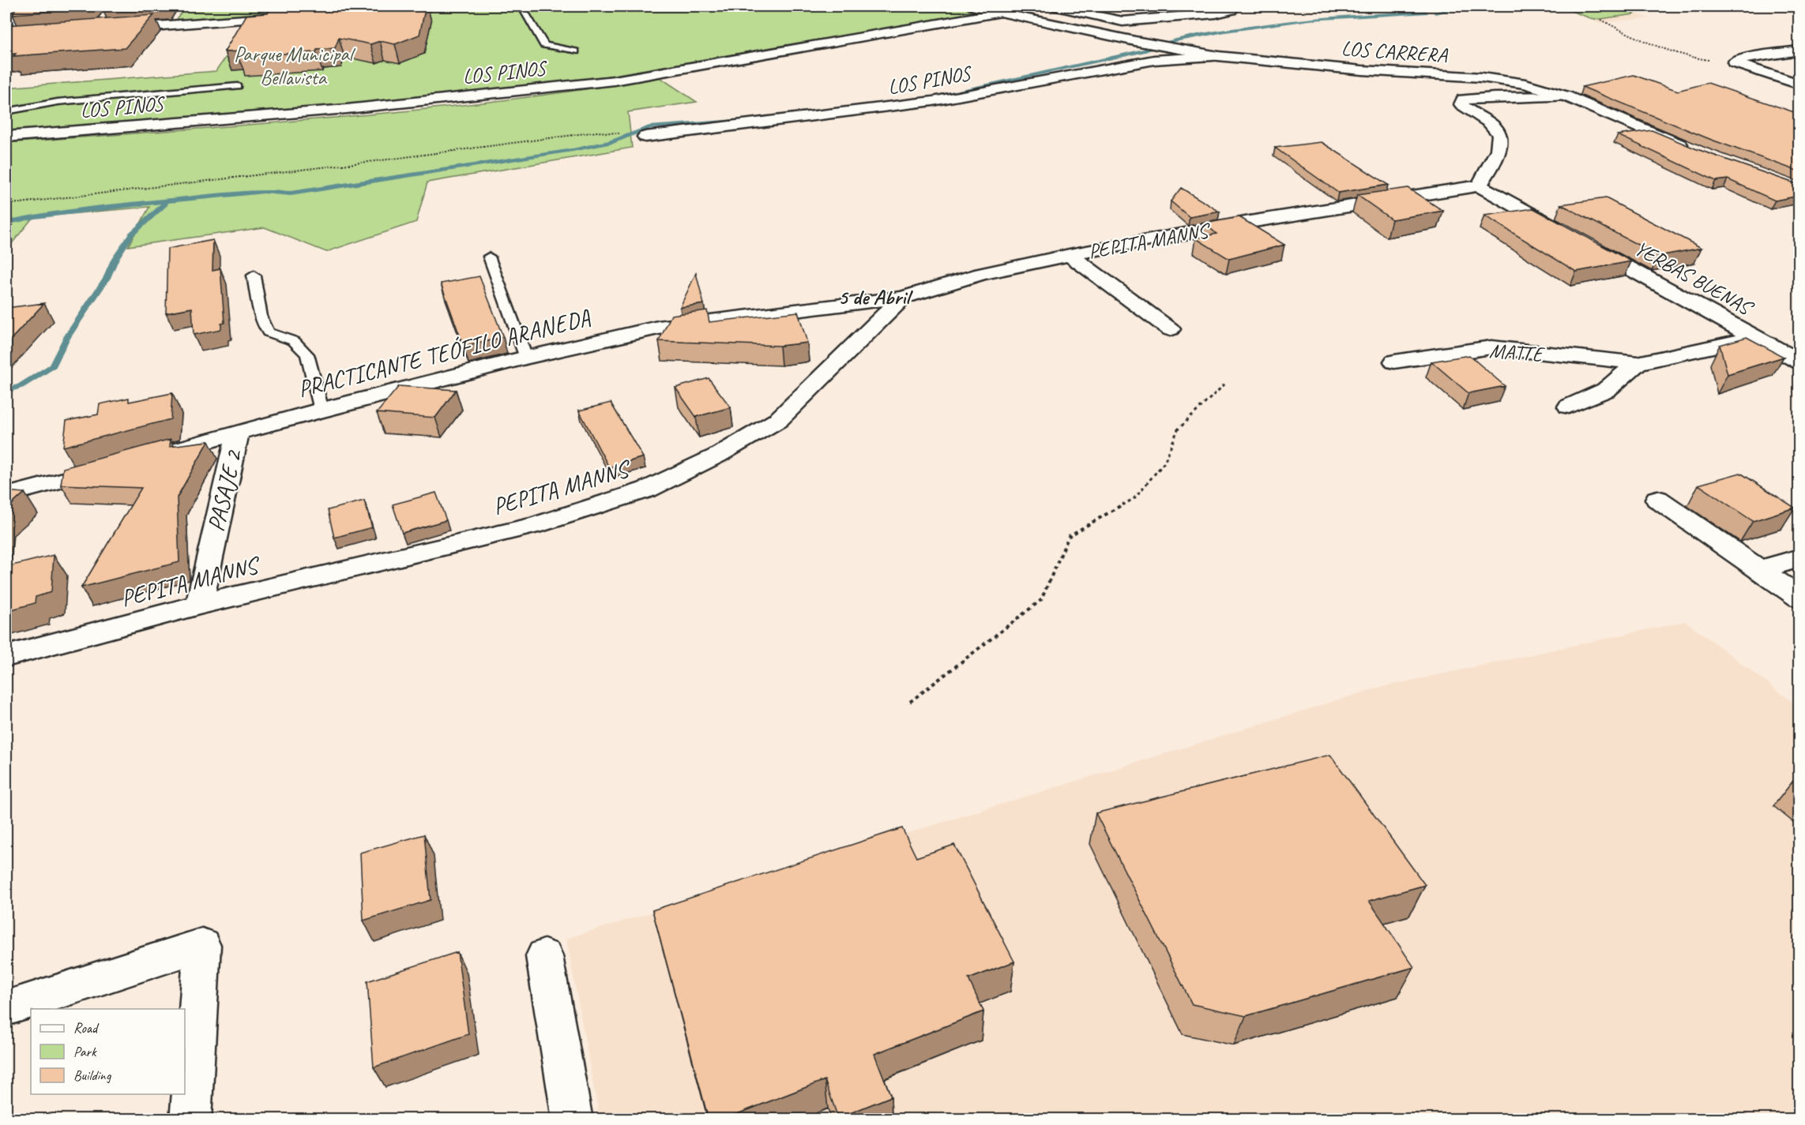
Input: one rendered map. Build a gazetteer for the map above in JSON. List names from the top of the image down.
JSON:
{
  "streets": {
    "street": [
      "LOS CARRERA",
      "LOS PINOS",
      "PEPITA MANNS",
      "YERBAS BUENAS",
      "MATTE",
      "PRACTICANTE TEÓFILO ARANEDA",
      "PASAJE 2"
    ]
  },
  "crossings": [
    ["LOS CARRERA", "LOS PINOS"],
    ["PEPITA MANNS", "YERBAS BUENAS"],
    ["PEPITA MANNS", "PRACTICANTE TEÓFILO ARANEDA"],
    ["PEPITA MANNS", "PASAJE 2"],
    ["YERBAS BUENAS", "MATTE"],
    ["PRACTICANTE TEÓFILO ARANEDA", "PASAJE 2"]
  ],
  "districts": ["5 de Abril"],
  "parks": ["Parque Municipal Bellavista"],
  "legend": ["Road", "Park", "Building"]
}
